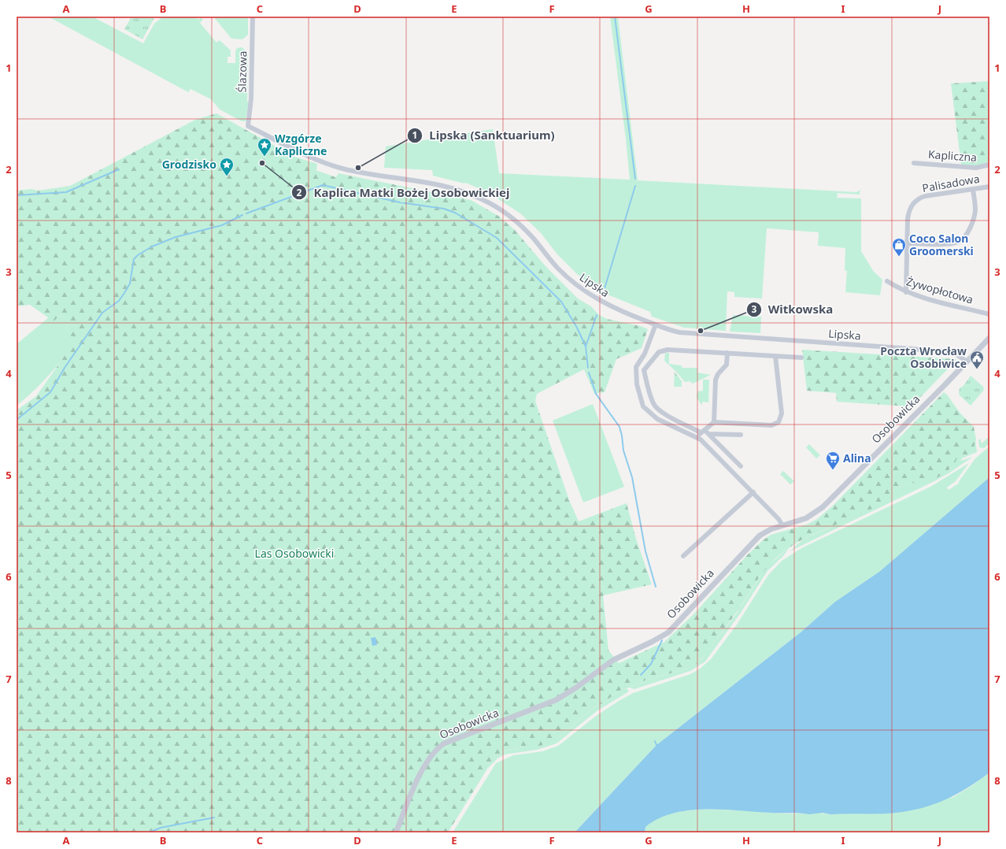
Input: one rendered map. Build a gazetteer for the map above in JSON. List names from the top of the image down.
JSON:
{
  "streets": {
    "street": [
      "Ślazowa",
      "Kapliczna",
      "Palisadowa",
      "Lipska",
      "Żywopłotowa",
      "Osobowicka"
    ]
  },
  "crossings": [
    ["Ślazowa", "Lipska"],
    ["Palisadowa", "Żywopłotowa"],
    ["Lipska", "Osobowicka"]
  ],
  "parks": ["Las Osobowicki"],
  "places": {
    "place": ["Wzgórze Kapliczne", "Grodzisko"],
    "other": ["Kaplica Matki Bożej Osobowickiej", "Lipska (Sanktuarium)", "Witkowska"],
    "shop": ["Coco Salon Groomerski"],
    "public building": ["Poczta Wrocław Osobiwice"],
    "supermarket": ["Alina"]
  },
  "grid": {
    "columns": [
      "A",
      "B",
      "C",
      "D",
      "E",
      "F",
      "G",
      "H",
      "I",
      "J"
    ],
    "rows": [
      "1",
      "2",
      "3",
      "4",
      "5",
      "6",
      "7",
      "8"
    ]
  }
}
